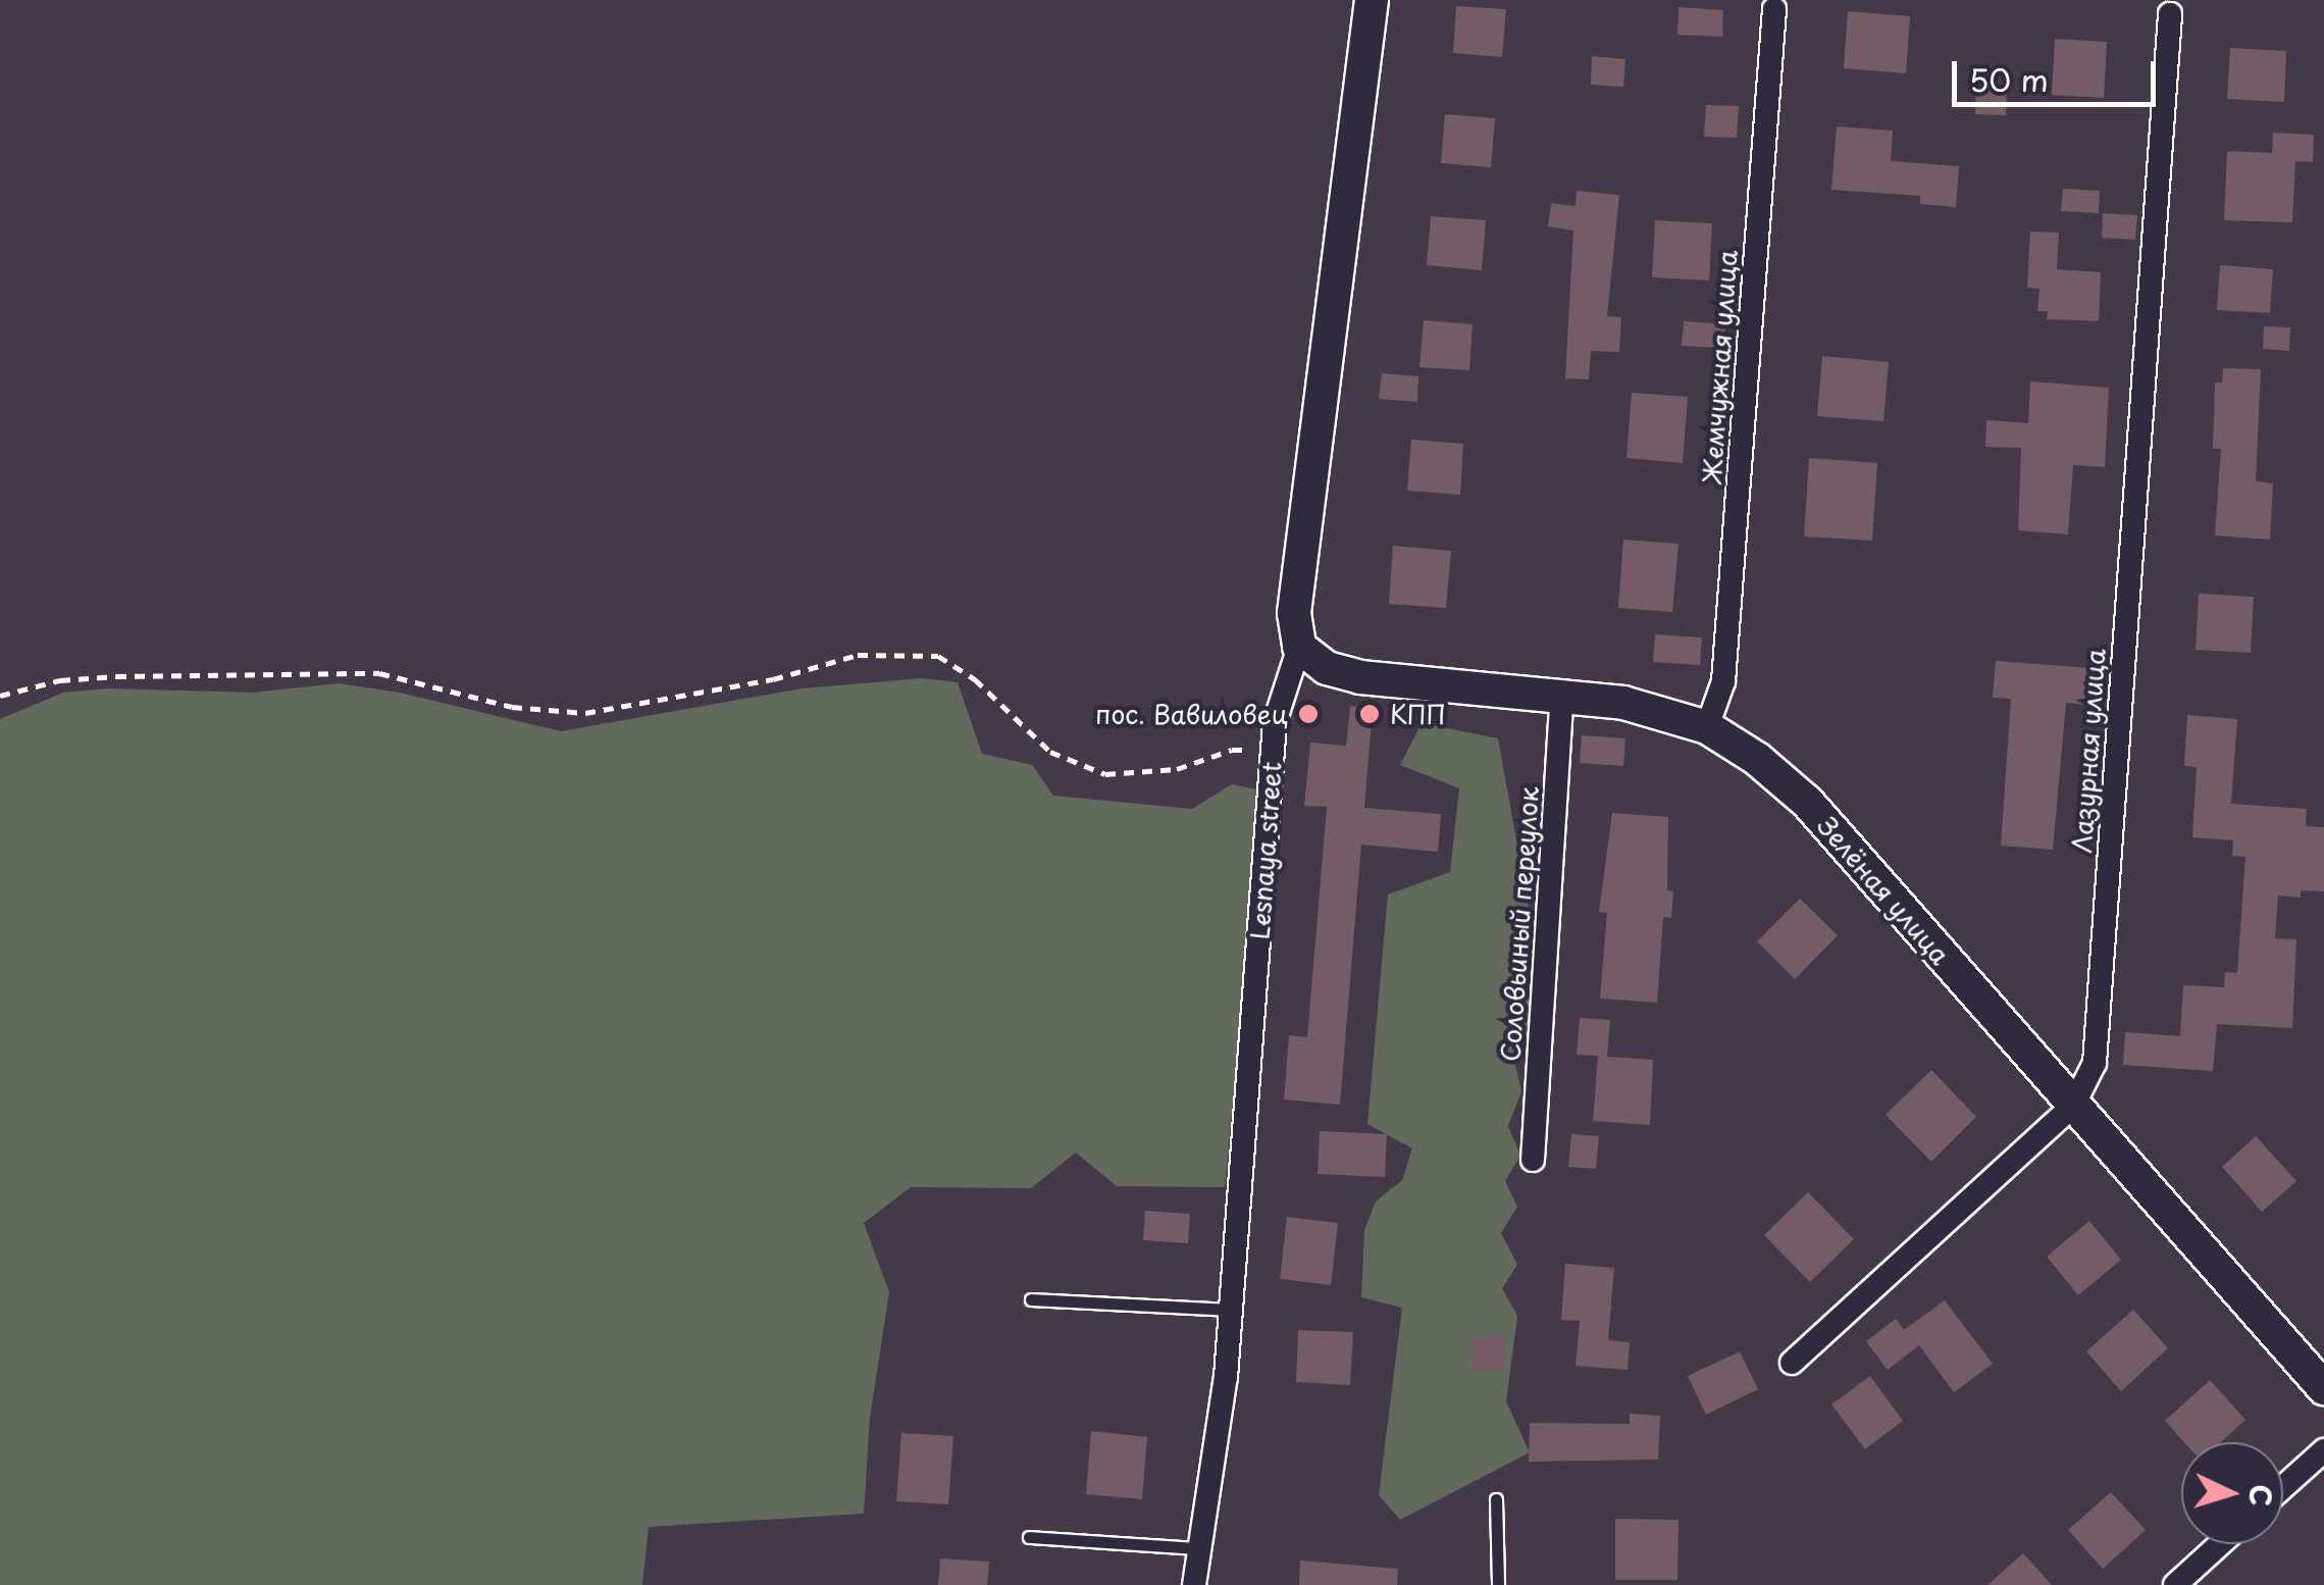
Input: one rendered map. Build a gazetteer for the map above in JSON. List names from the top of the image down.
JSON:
{
  "streets": {
    "street": [
      "Жемчужная улица",
      "Лазурная улица",
      "Lesnaya street",
      "Зелёная улица",
      "Соловьиный переулок"
    ]
  },
  "crossings": [
    ["Жемчужная улица", "Зелёная улица"],
    ["Лазурная улица", "Зелёная улица"],
    ["Lesnaya street", "Зелёная улица"],
    ["Зелёная улица", "Соловьиный переулок"]
  ],
  "places": ["пос. Вавиловец", "КПП"],
  "scale_bar": "50 m",
  "north": "right"
}
